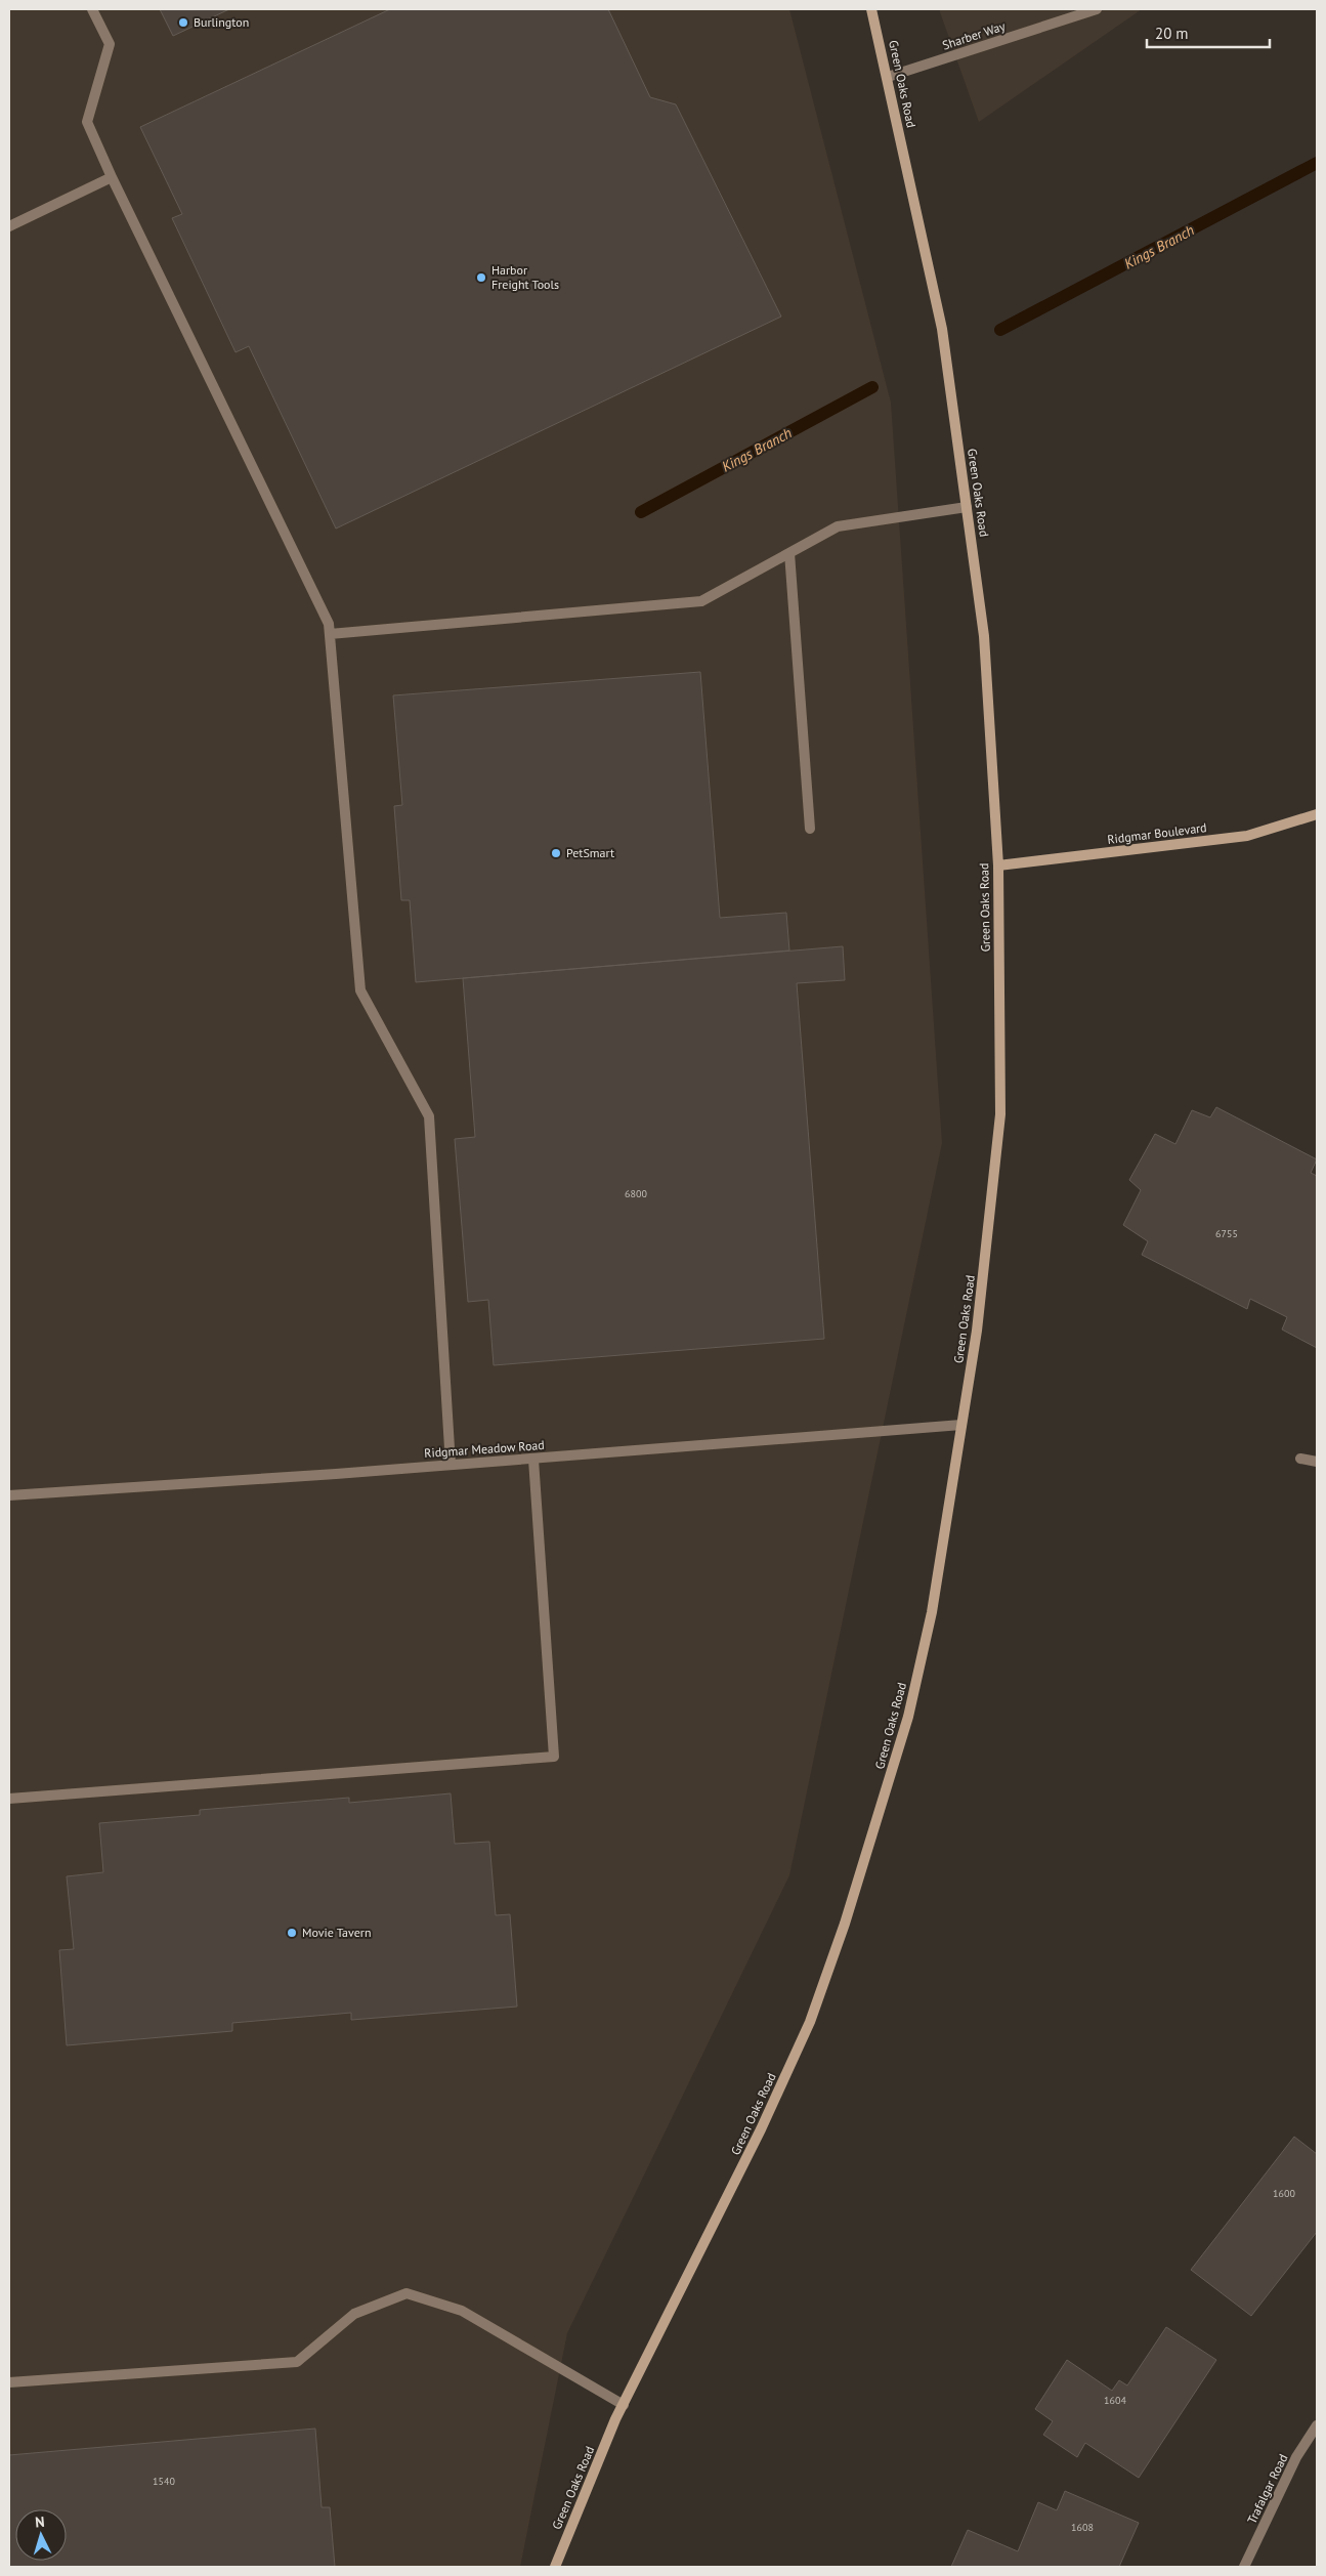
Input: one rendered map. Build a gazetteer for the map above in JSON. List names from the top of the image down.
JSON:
{
  "streets": {
    "main road": ["Green Oaks Road", "Ridgmar Boulevard"],
    "street": ["Sharber Way", "Ridgmar Meadow Road", "Trafalgar Road"]
  },
  "crossings": [
    ["Sharber Way", "Green Oaks Road"],
    ["Green Oaks Road", "Ridgmar Boulevard"],
    ["Green Oaks Road", "Ridgmar Meadow Road"]
  ],
  "water": ["Kings Branch"],
  "places": [
    "Burlington",
    "Harbor Freight Tools",
    "PetSmart",
    "Movie Tavern"
  ],
  "house_numbers": [
    "6800",
    "6755",
    "1600",
    "1604",
    "1540",
    "1608"
  ],
  "scale_bar": "20 m",
  "north": "top"
}
